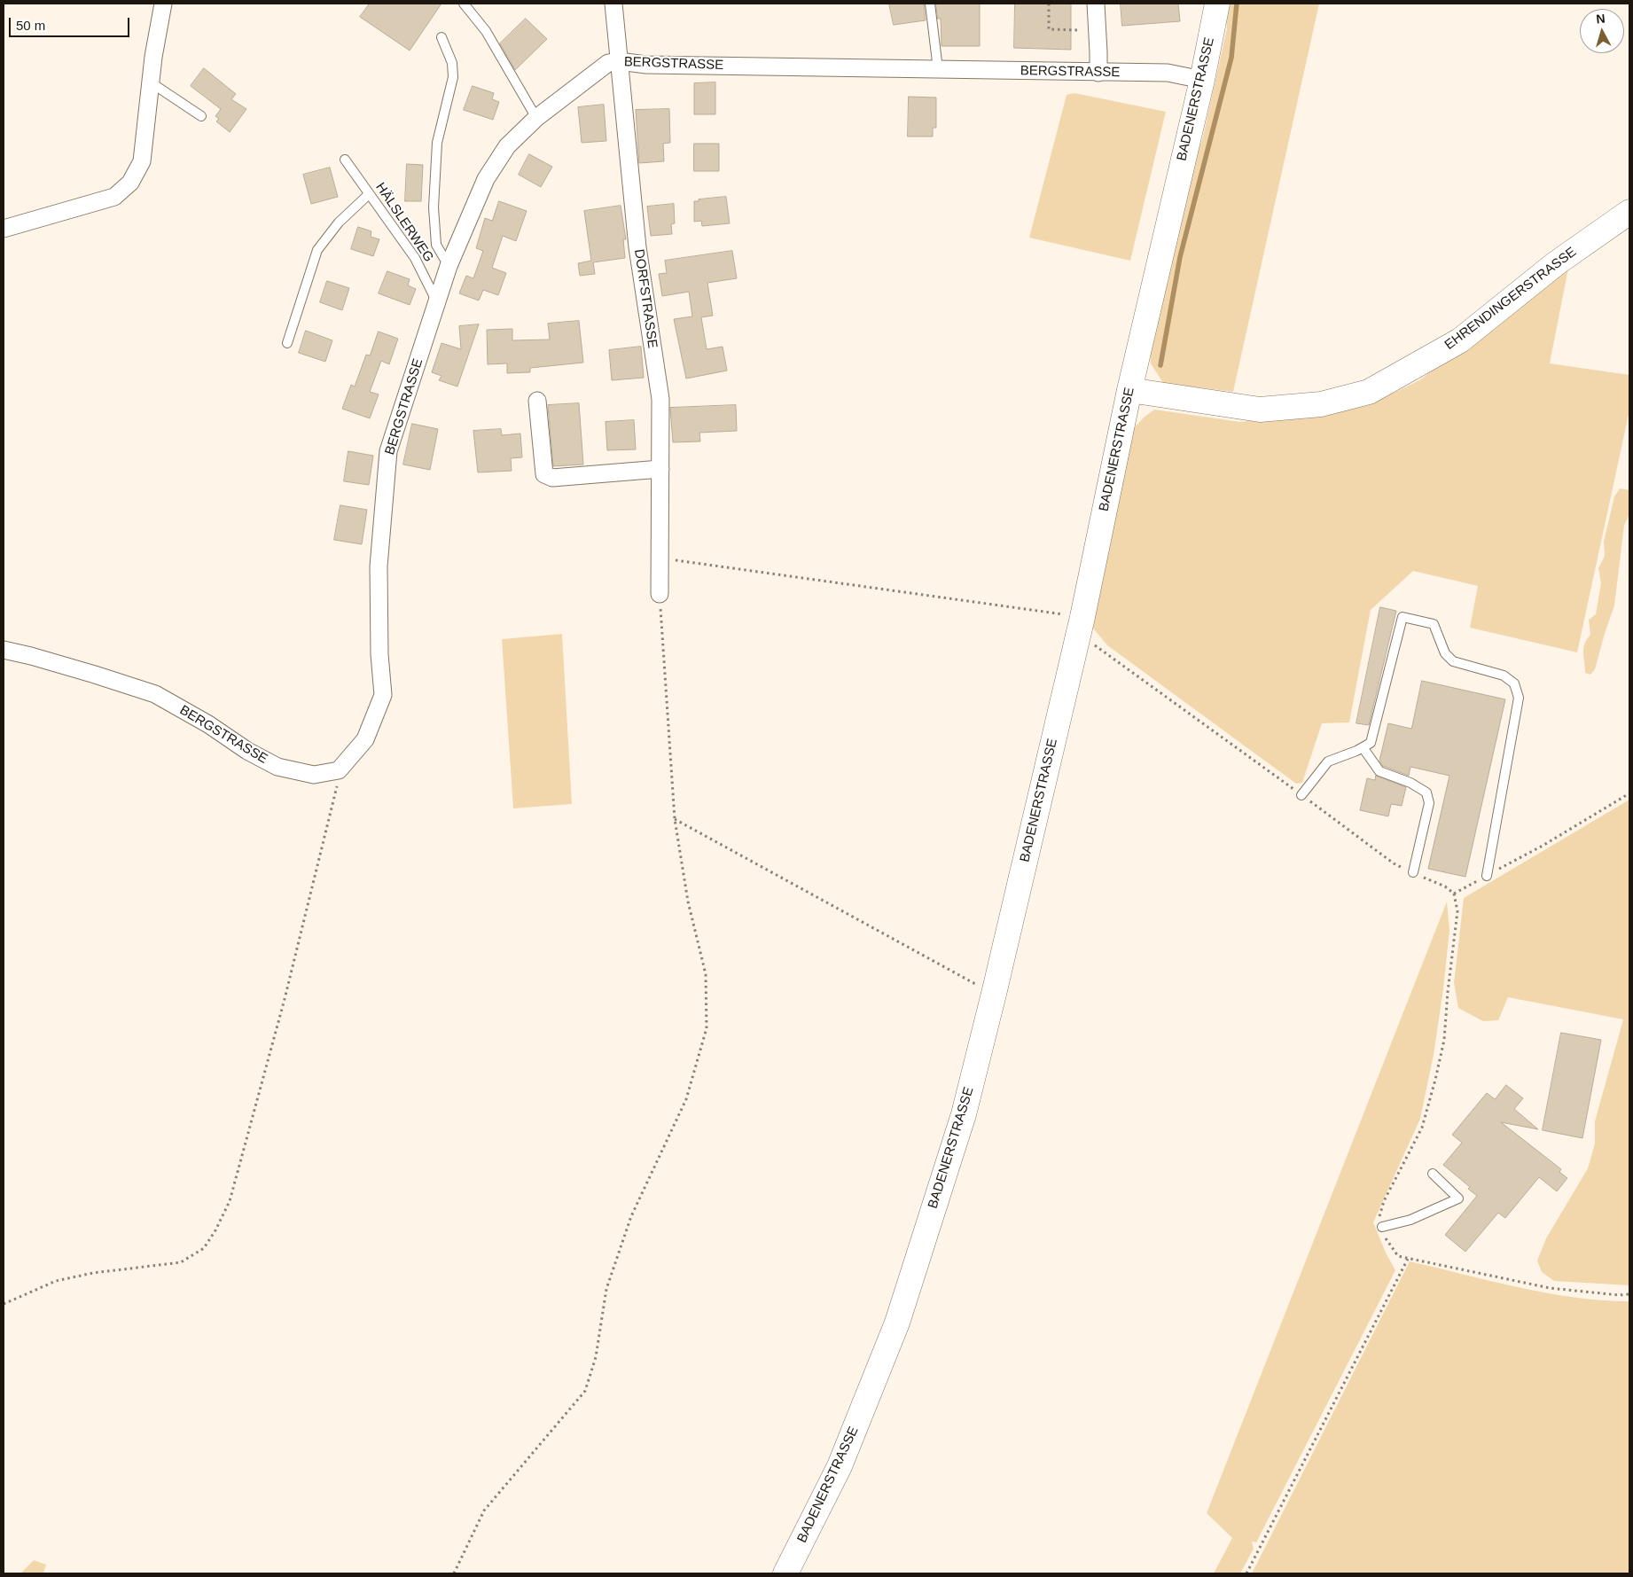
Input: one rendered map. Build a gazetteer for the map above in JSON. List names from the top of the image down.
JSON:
{
  "streets": {
    "street": [
      "BERGSTRASSE",
      "BADENERSTRASSE",
      "DORFSTRASSE",
      "EHRENDINGERSTRASSE"
    ],
    "lane": ["HÄLSLERWEG"]
  },
  "crossings": [
    ["BERGSTRASSE", "BADENERSTRASSE"],
    ["BERGSTRASSE", "HÄLSLERWEG"],
    ["BERGSTRASSE", "DORFSTRASSE"],
    ["BADENERSTRASSE", "EHRENDINGERSTRASSE"]
  ],
  "scale_bar": "50 m",
  "north": "top"
}
